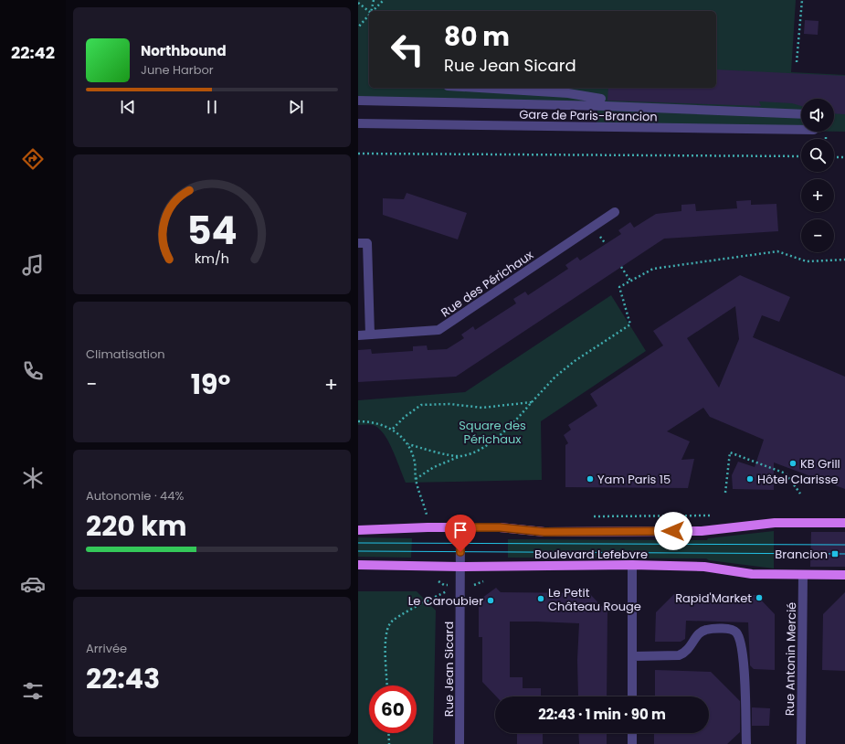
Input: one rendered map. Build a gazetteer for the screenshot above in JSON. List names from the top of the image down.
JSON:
{
  "streets": {
    "main road": ["Boulevard Lefebvre"],
    "street": [
      "Gare de Paris-Brancion",
      "Rue des Périchaux",
      "Rue Antonin Mercié",
      "Rue Jean Sicard"
    ]
  },
  "crossings": [
    ["Boulevard Lefebvre", "Rue Antonin Mercié"],
    ["Boulevard Lefebvre", "Rue Jean Sicard"]
  ],
  "parks": ["Square des Périchaux"],
  "places": {
    "other": [
      "KB Grill",
      "Yam Paris 15",
      "Hôtel Clarisse",
      "Rapid'Market",
      "Le Petit Château Rouge",
      "Le Caroubier"
    ],
    "transit": ["Brancion"]
  },
  "page": {
    "tabs": "22:42",
    "turn": ["80 m", "Rue Jean Sicard"],
    "song": ["Northbound", "June Harbor"],
    "map_buttons": ["+", "−"],
    "tile": [
      "Climatisation",
      ["Autonomie · 44%", "220 km"],
      ["Arrivée", "22:43"]
    ],
    "heat": ["−", "19°", "+"],
    "limit": "60",
    "trip": "22:43 · 1 min · 90 m",
    "gauge": ["54", "km/h"]
  }
}
